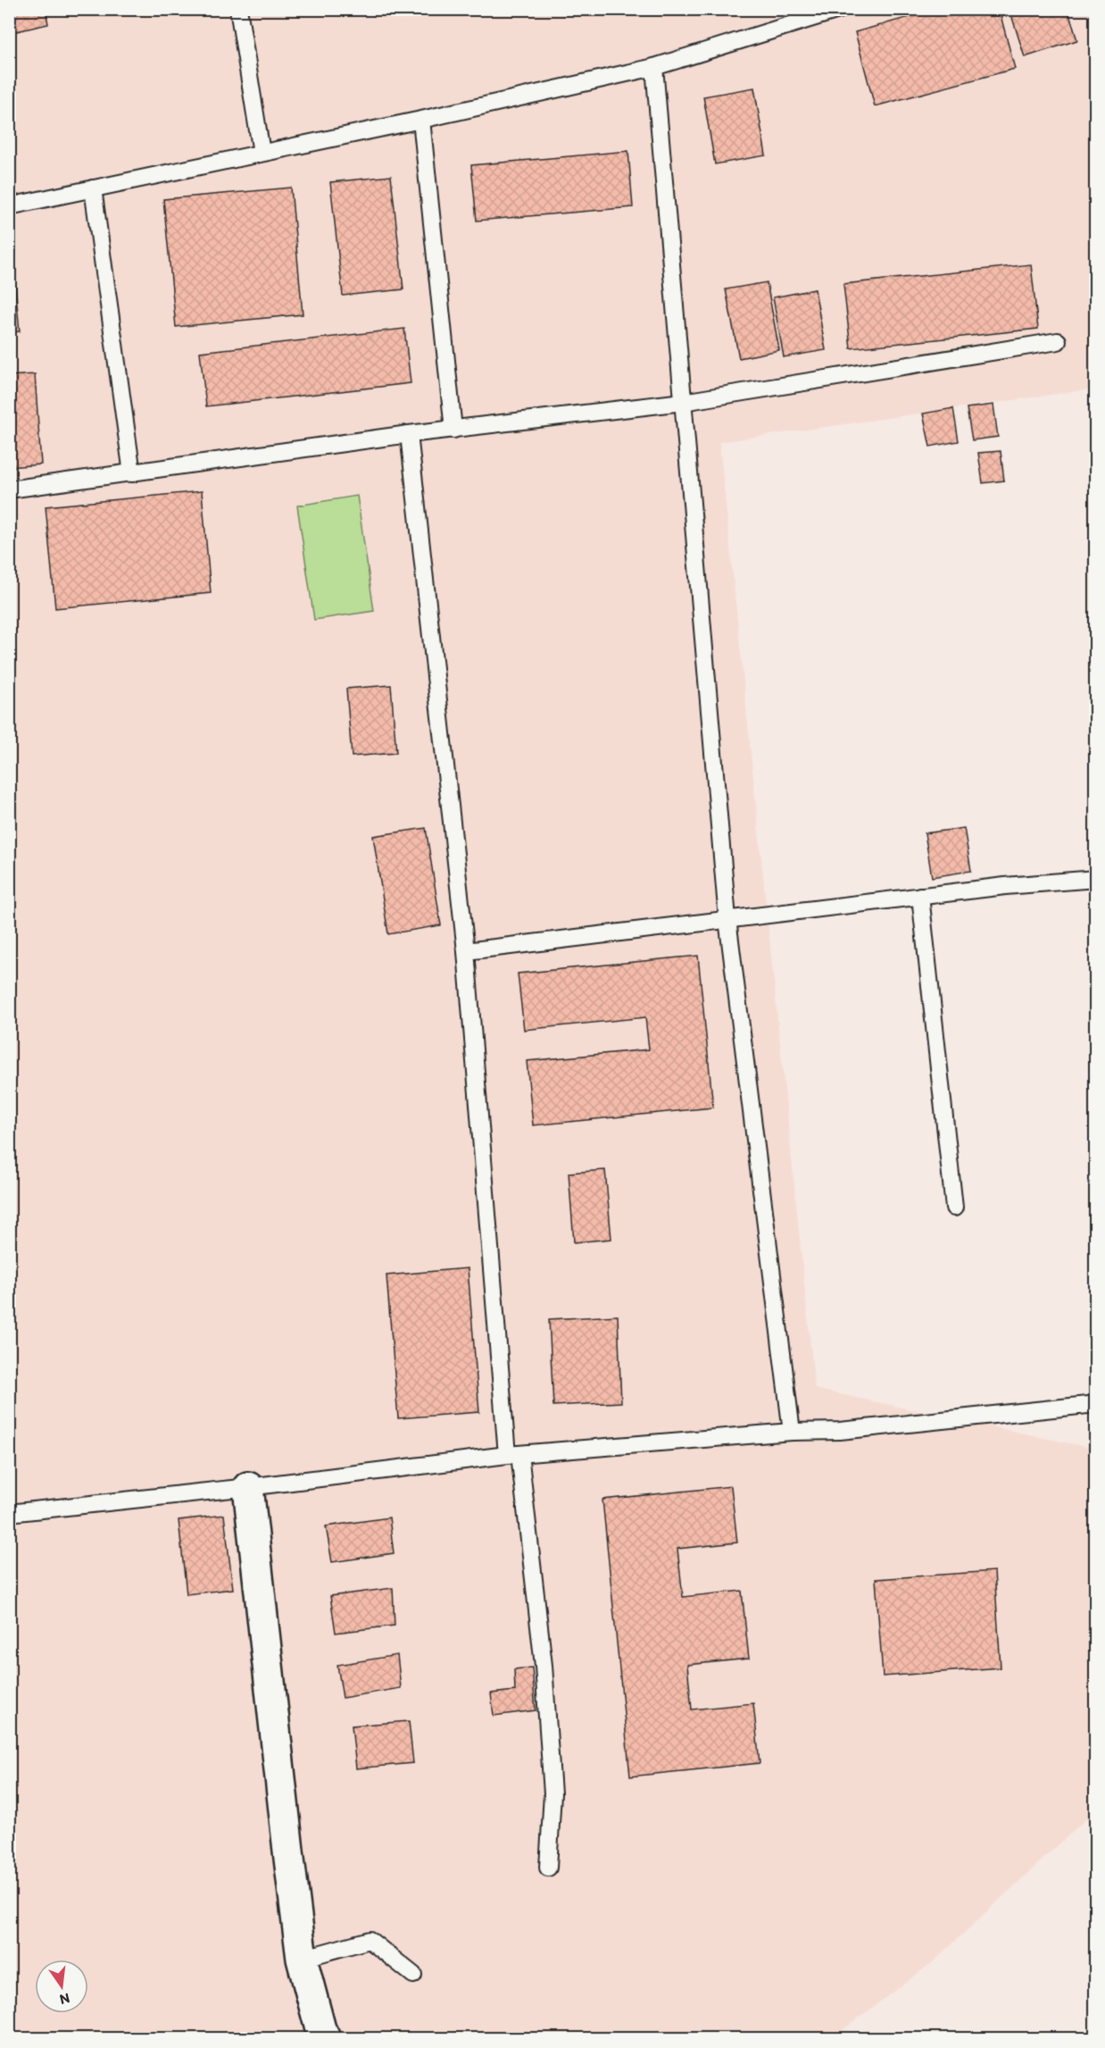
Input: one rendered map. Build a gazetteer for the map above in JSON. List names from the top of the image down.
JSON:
{
  "north": "bottom"
}
